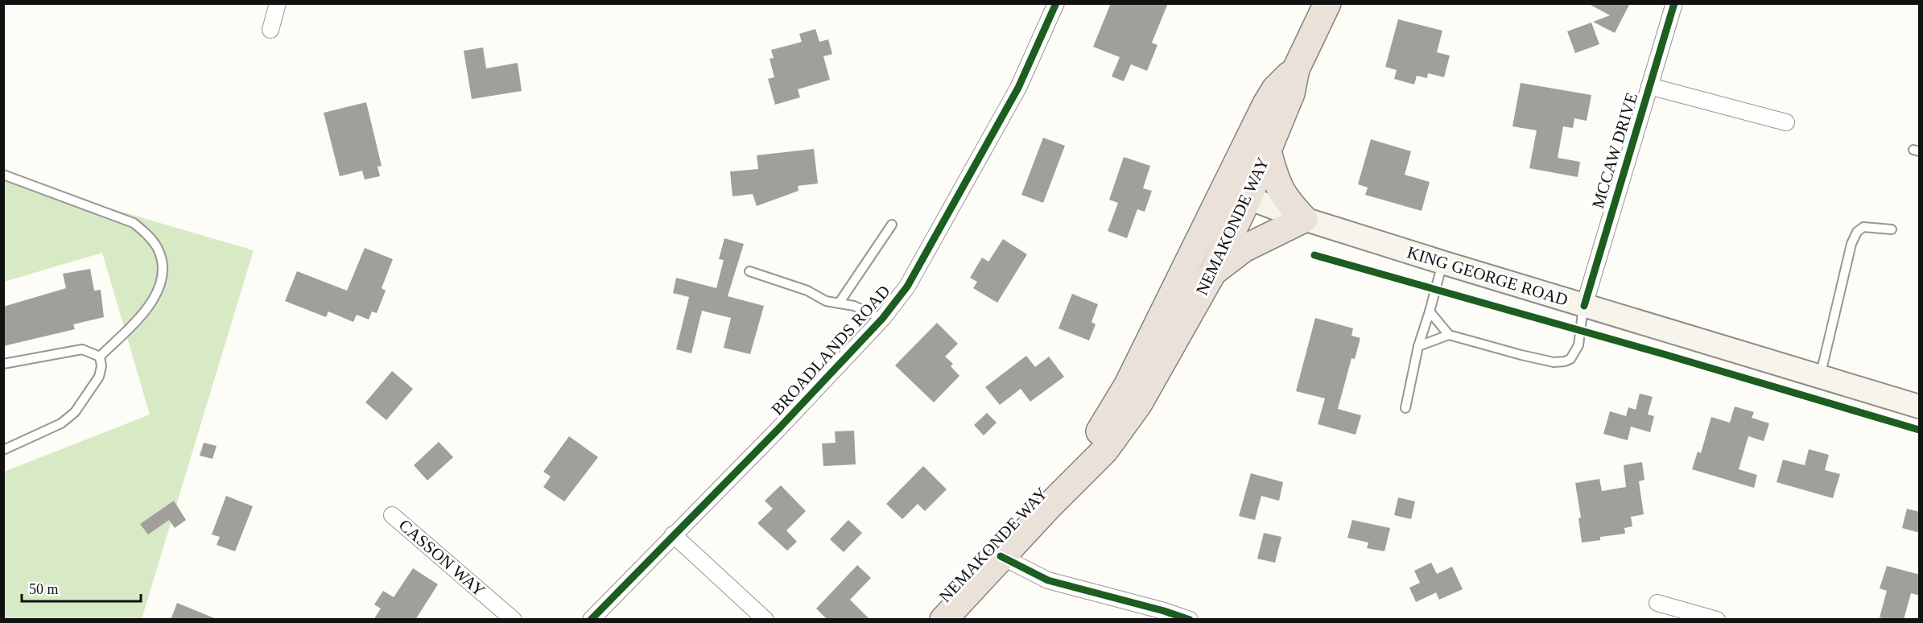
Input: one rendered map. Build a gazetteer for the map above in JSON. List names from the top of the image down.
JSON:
{
  "streets": {
    "highway": ["NEMAKONDE WAY"],
    "main road": ["KING GEORGE ROAD"],
    "street": ["MCCAW DRIVE", "BROADLANDS ROAD", "CASSON WAY"]
  },
  "crossings": [
    ["MCCAW DRIVE", "KING GEORGE ROAD"],
    ["NEMAKONDE WAY", "KING GEORGE ROAD"]
  ],
  "scale_bar": "50 m"
}
